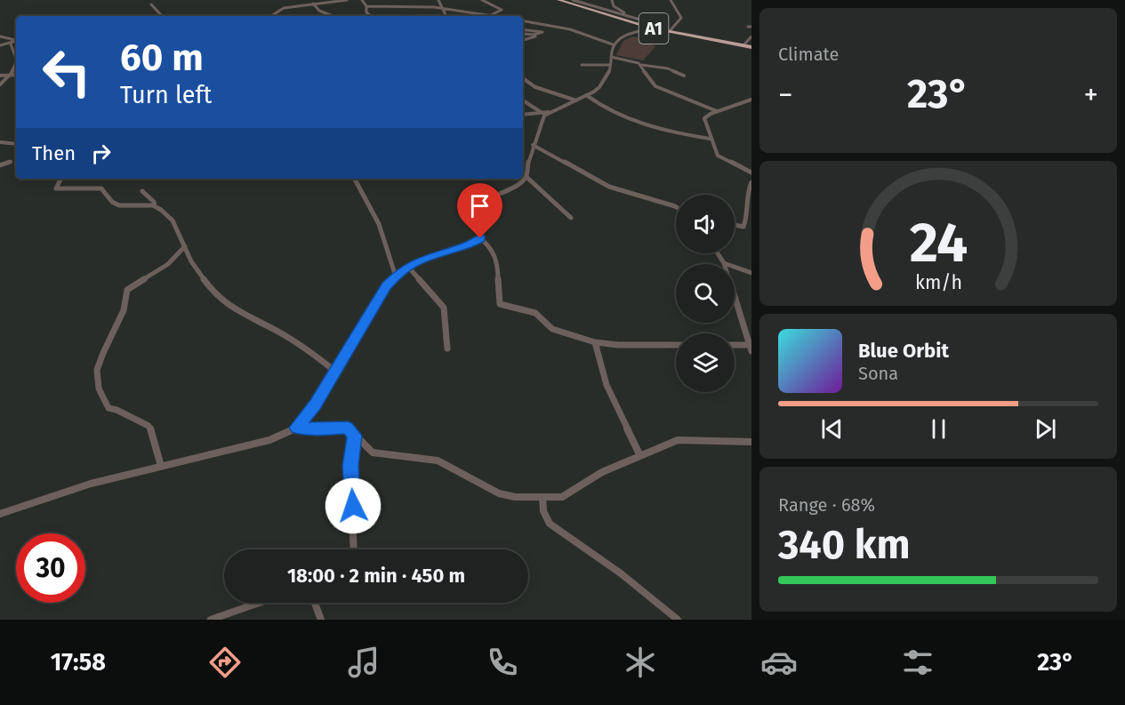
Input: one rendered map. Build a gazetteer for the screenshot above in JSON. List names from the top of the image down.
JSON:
{
  "streets": {
    "highway": ["A1"]
  },
  "page": {
    "tile": [
      "Climate",
      ["Range · 68%", "340 km"]
    ],
    "turn": ["60 m", "Turn left"],
    "heat": ["−", "23°", "+"],
    "then": "Then",
    "song": ["Blue Orbit", "Sona"],
    "limit": "30",
    "trip": "18:00 · 2 min · 450 m",
    "tabs": ["17:58", "23°"],
    "gauge": ["24", "km/h"]
  }
}
